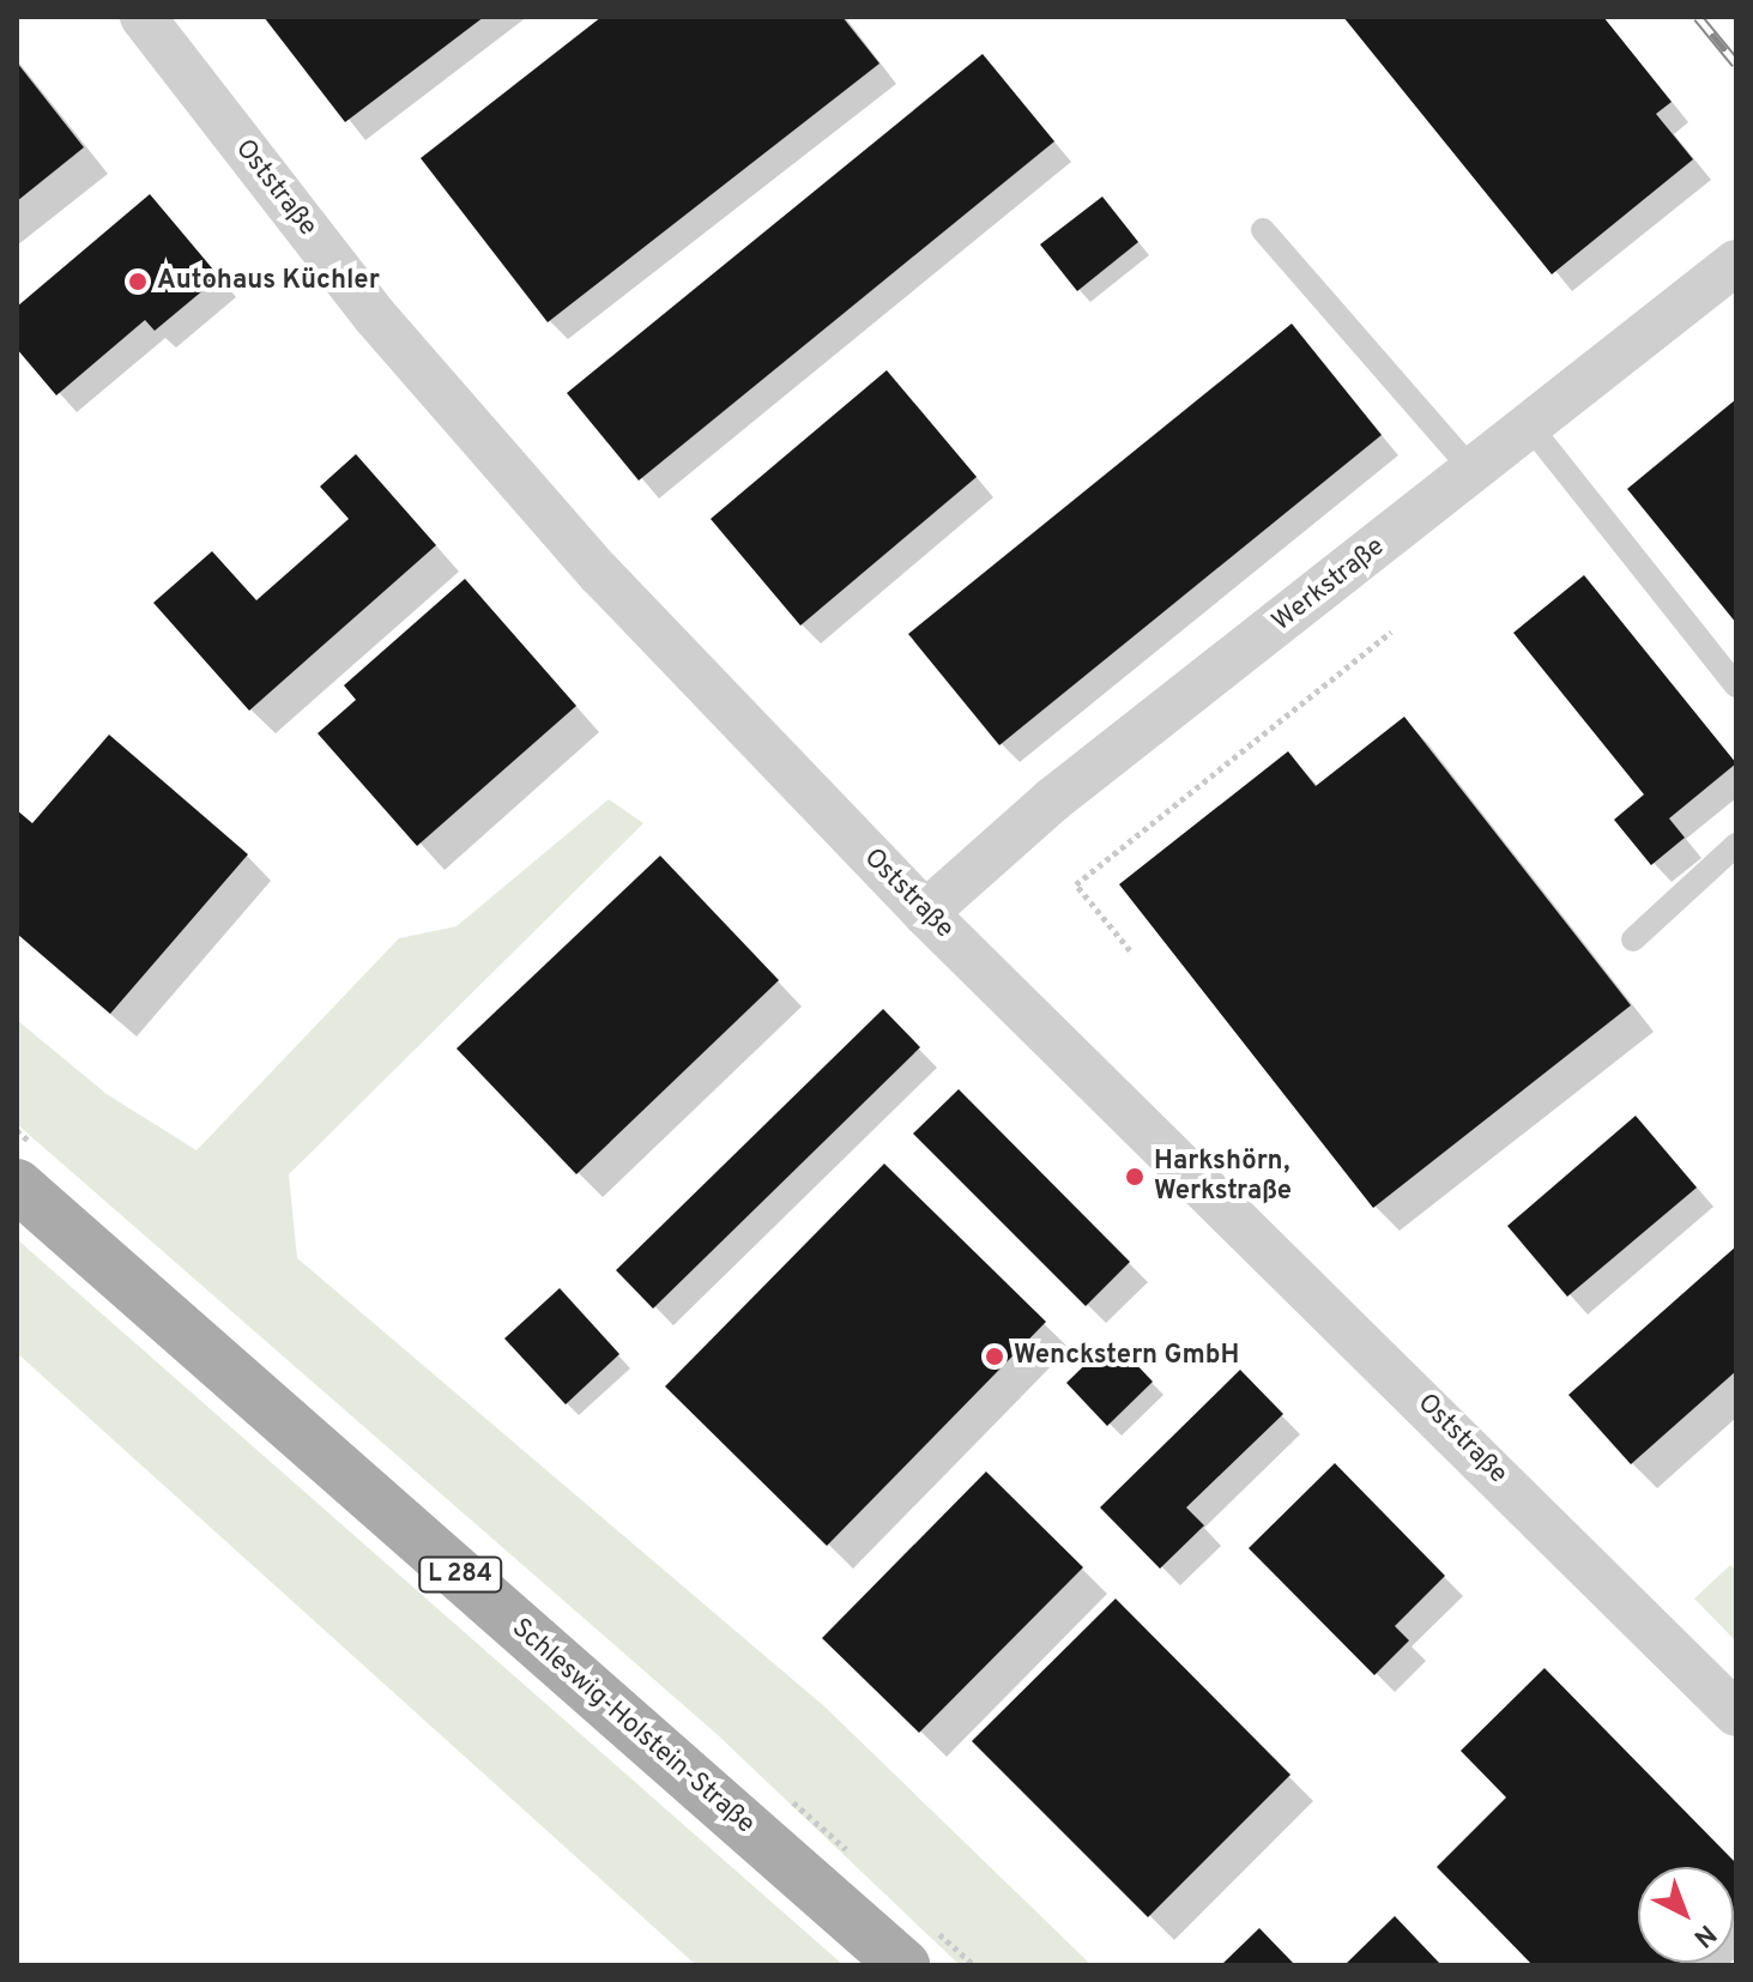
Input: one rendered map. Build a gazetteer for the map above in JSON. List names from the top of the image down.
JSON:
{
  "streets": {
    "main road": ["L 284", "Schleswig-Holstein-Straße"],
    "street": ["Oststraße", "Werkstraße"]
  },
  "crossings": [
    ["Oststraße", "Werkstraße"]
  ],
  "places": ["Autohaus Küchler", "Harkshörn, Werkstraße", "Wenckstern GmbH"],
  "north": "bottom right"
}
